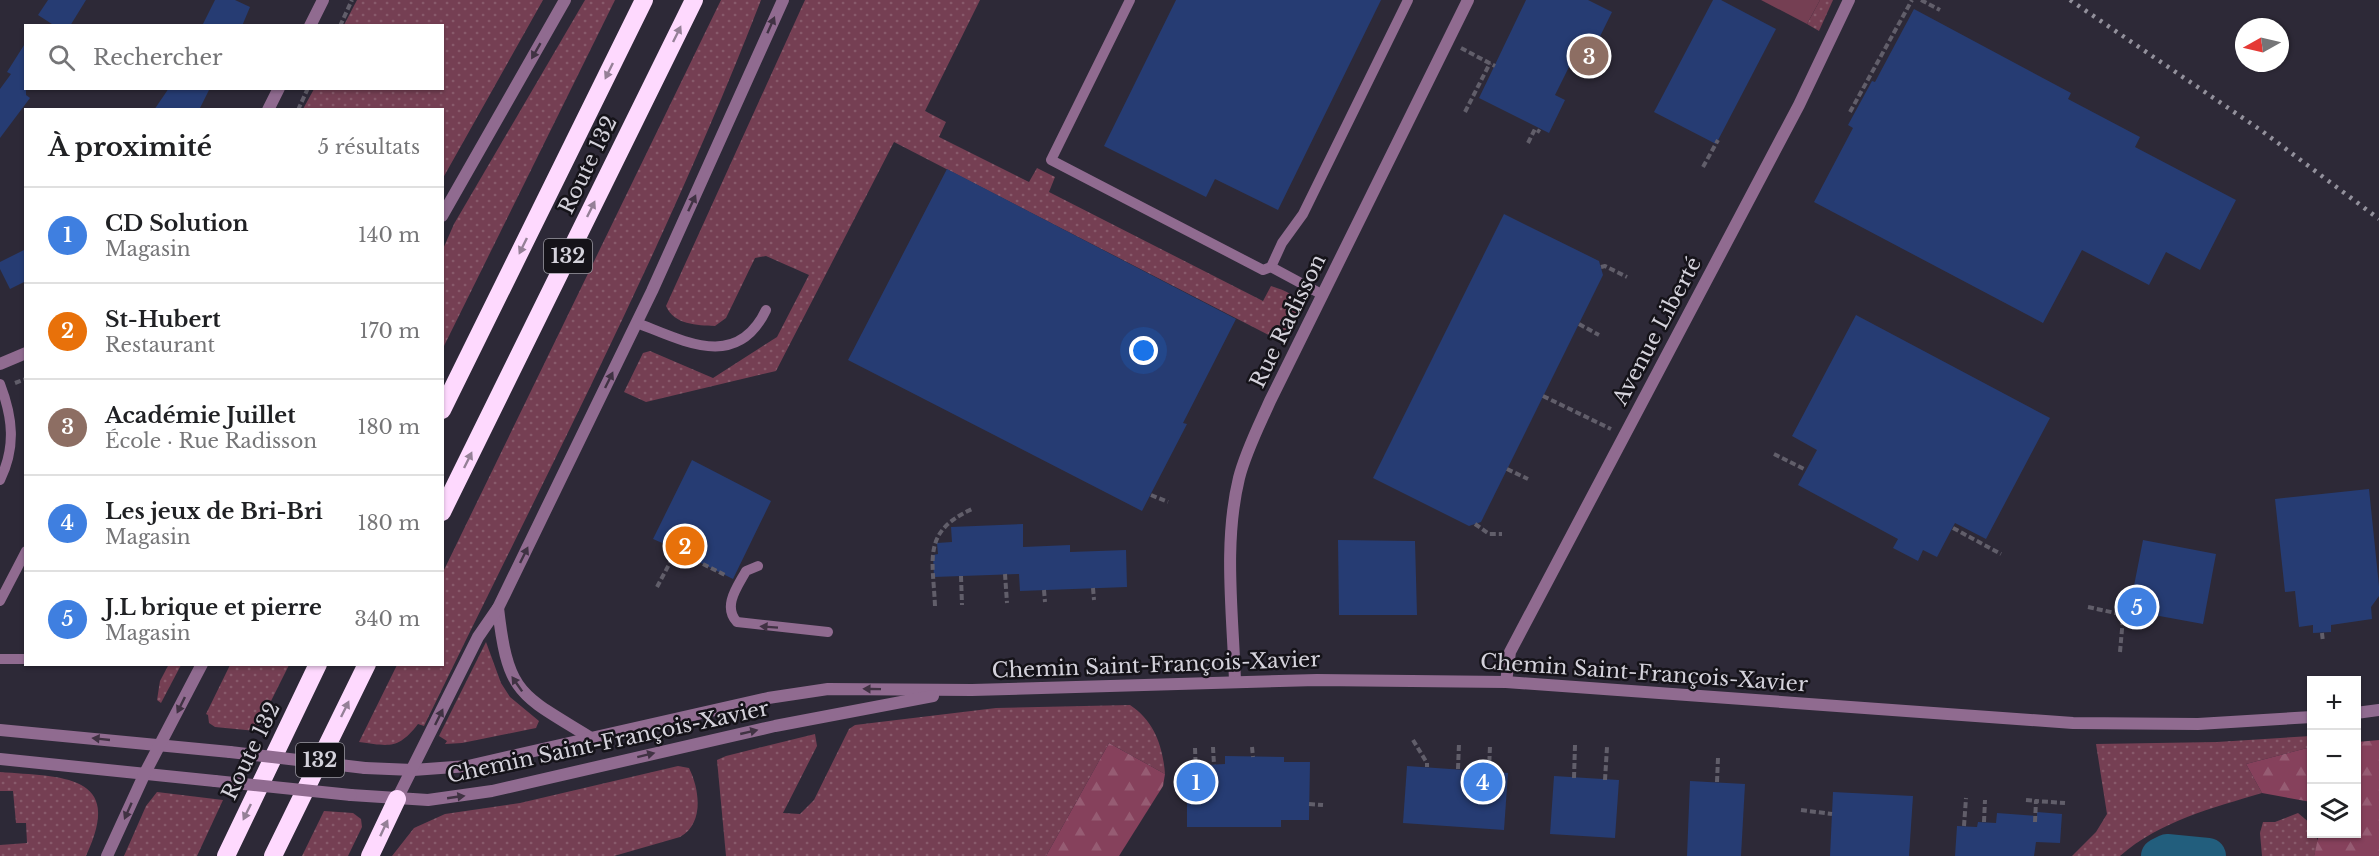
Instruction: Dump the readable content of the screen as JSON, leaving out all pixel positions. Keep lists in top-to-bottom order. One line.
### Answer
{"streets":{"highway":["Route 132","132"],"street":["Rue Radisson","Avenue Liberté","Chemin Saint-François-Xavier"]},"crossings":[["Rue Radisson","Chemin Saint-François-Xavier"],["Avenue Liberté","Chemin Saint-François-Xavier"]],"north":"left","page":{"search":"Rechercher","pins":["3","2","5","1","4"],"heading":["À proximité","5 résultats"],"list":[{"mark":"1","name":"CD Solution","note":"Magasin","value":"140 m"},{"mark":"2","name":"St-Hubert","note":"Restaurant","value":"170 m"},{"mark":"3","name":"Académie Juillet","note":"École · Rue Radisson","value":"180 m"},{"mark":"4","name":"Les jeux de Bri-Bri","note":"Magasin","value":"180 m"},{"mark":"5","name":"J.L brique et pierre","note":"Magasin","value":"340 m"}],"map_buttons":["+","−"]}}
